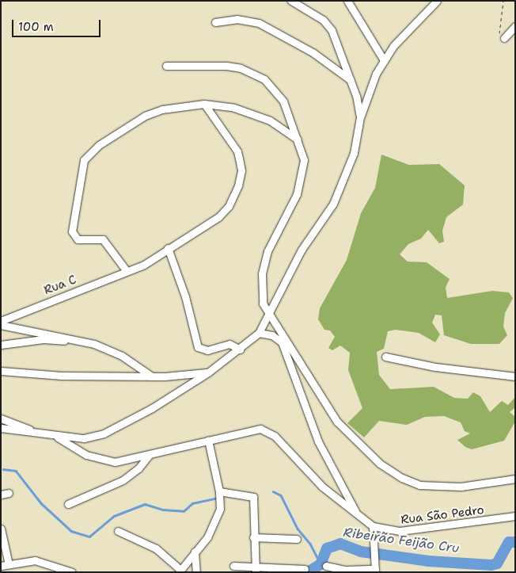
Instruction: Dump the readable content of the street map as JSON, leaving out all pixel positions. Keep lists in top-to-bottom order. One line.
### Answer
{"streets":{"street":["Rua C","Rua São Pedro"]},"water":["Ribeirão Feijão Cru"],"scale_bar":"100 m"}
